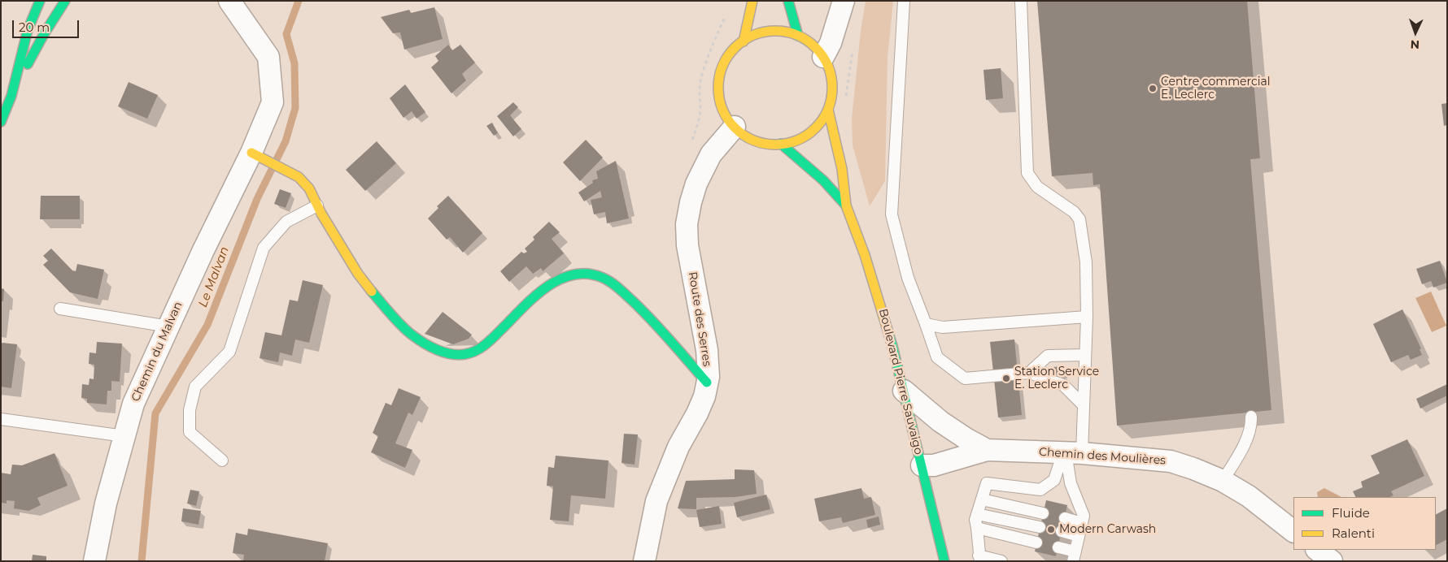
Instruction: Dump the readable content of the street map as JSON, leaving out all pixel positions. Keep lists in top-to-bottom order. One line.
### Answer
{"streets":{"main road":["Boulevard Pierre Sauvaigo"],"street":["Route des Serres","Chemin du Malvan","Chemin des Moulières"]},"crossings":[["Route des Serres","Boulevard Pierre Sauvaigo"],["Boulevard Pierre Sauvaigo","Chemin des Moulières"]],"water":["Le Malvan"],"places":["Centre commercial E. Leclerc","Station Service E. Leclerc","Modern Carwash"],"legend":["Fluide","Ralenti"],"scale_bar":"20 m","north":"bottom"}
